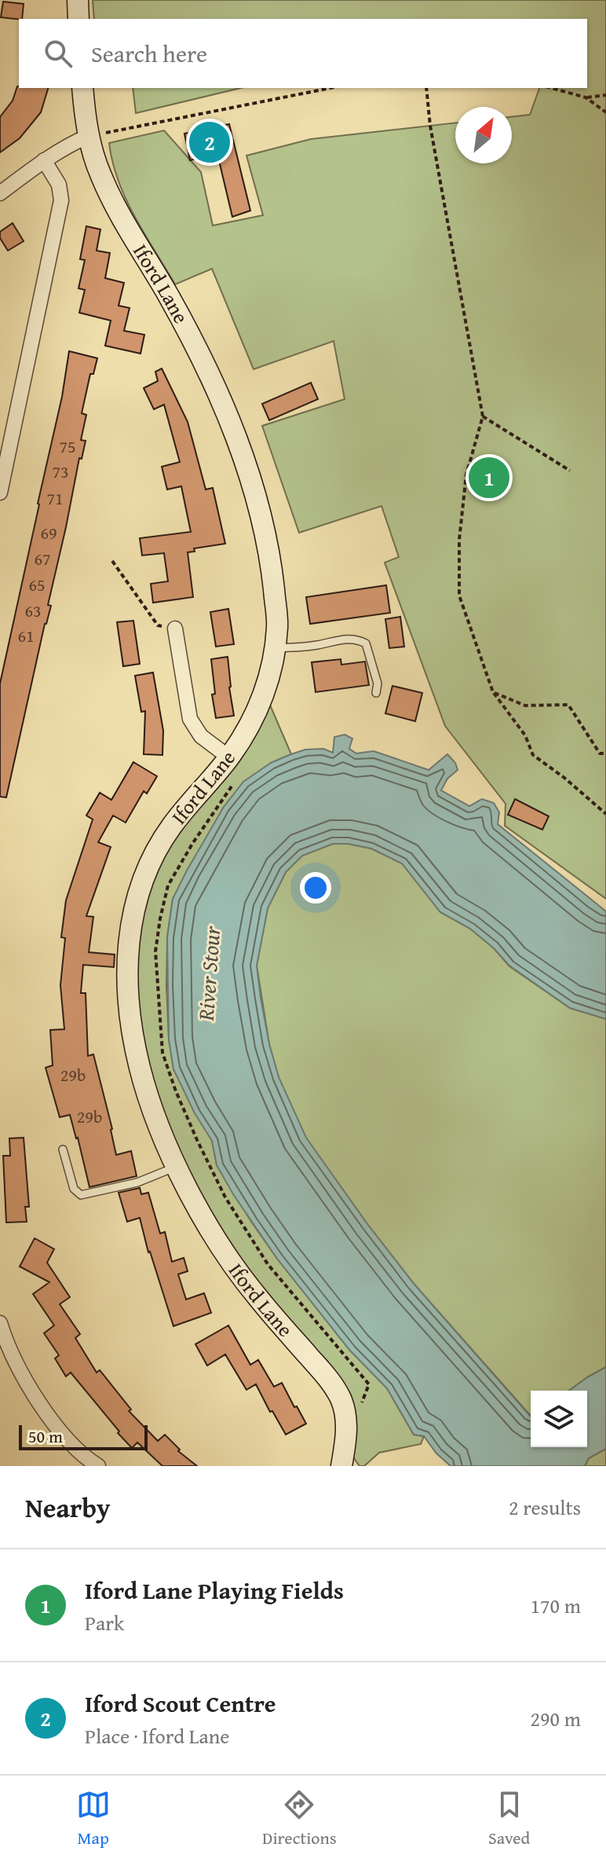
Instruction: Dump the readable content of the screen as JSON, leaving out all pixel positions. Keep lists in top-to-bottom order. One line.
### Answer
{"streets":{"street":["Iford Lane"]},"water":["River Stour"],"house_numbers":["75","73","71","69","67","65","63","61","29b","29b"],"scale_bar":"50 m","north":"top right","page":{"search":"Search here","pins":["2","1"],"scale":"50 m","heading":["Nearby","2 results"],"list":[{"mark":"1","name":"Iford Lane Playing Fields","note":"Park","value":"170 m"},{"mark":"2","name":"Iford Scout Centre","note":"Place · Iford Lane","value":"290 m"}],"nav":["Map","Directions","Saved"]}}
